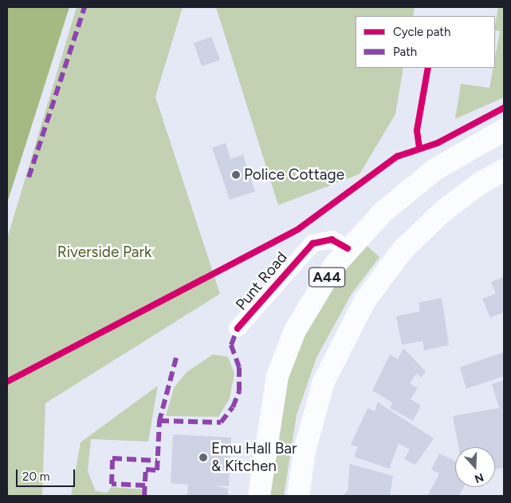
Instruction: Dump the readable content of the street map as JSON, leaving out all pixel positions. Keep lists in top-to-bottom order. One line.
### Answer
{"streets":{"highway":["A44"],"street":["Punt Road"]},"crossings":[["A44","Punt Road"]],"parks":["Riverside Park"],"places":["Police Cottage","Emu Hall Bar & Kitchen"],"legend":["Cycle path","Path"],"scale_bar":"20 m","north":"bottom"}
